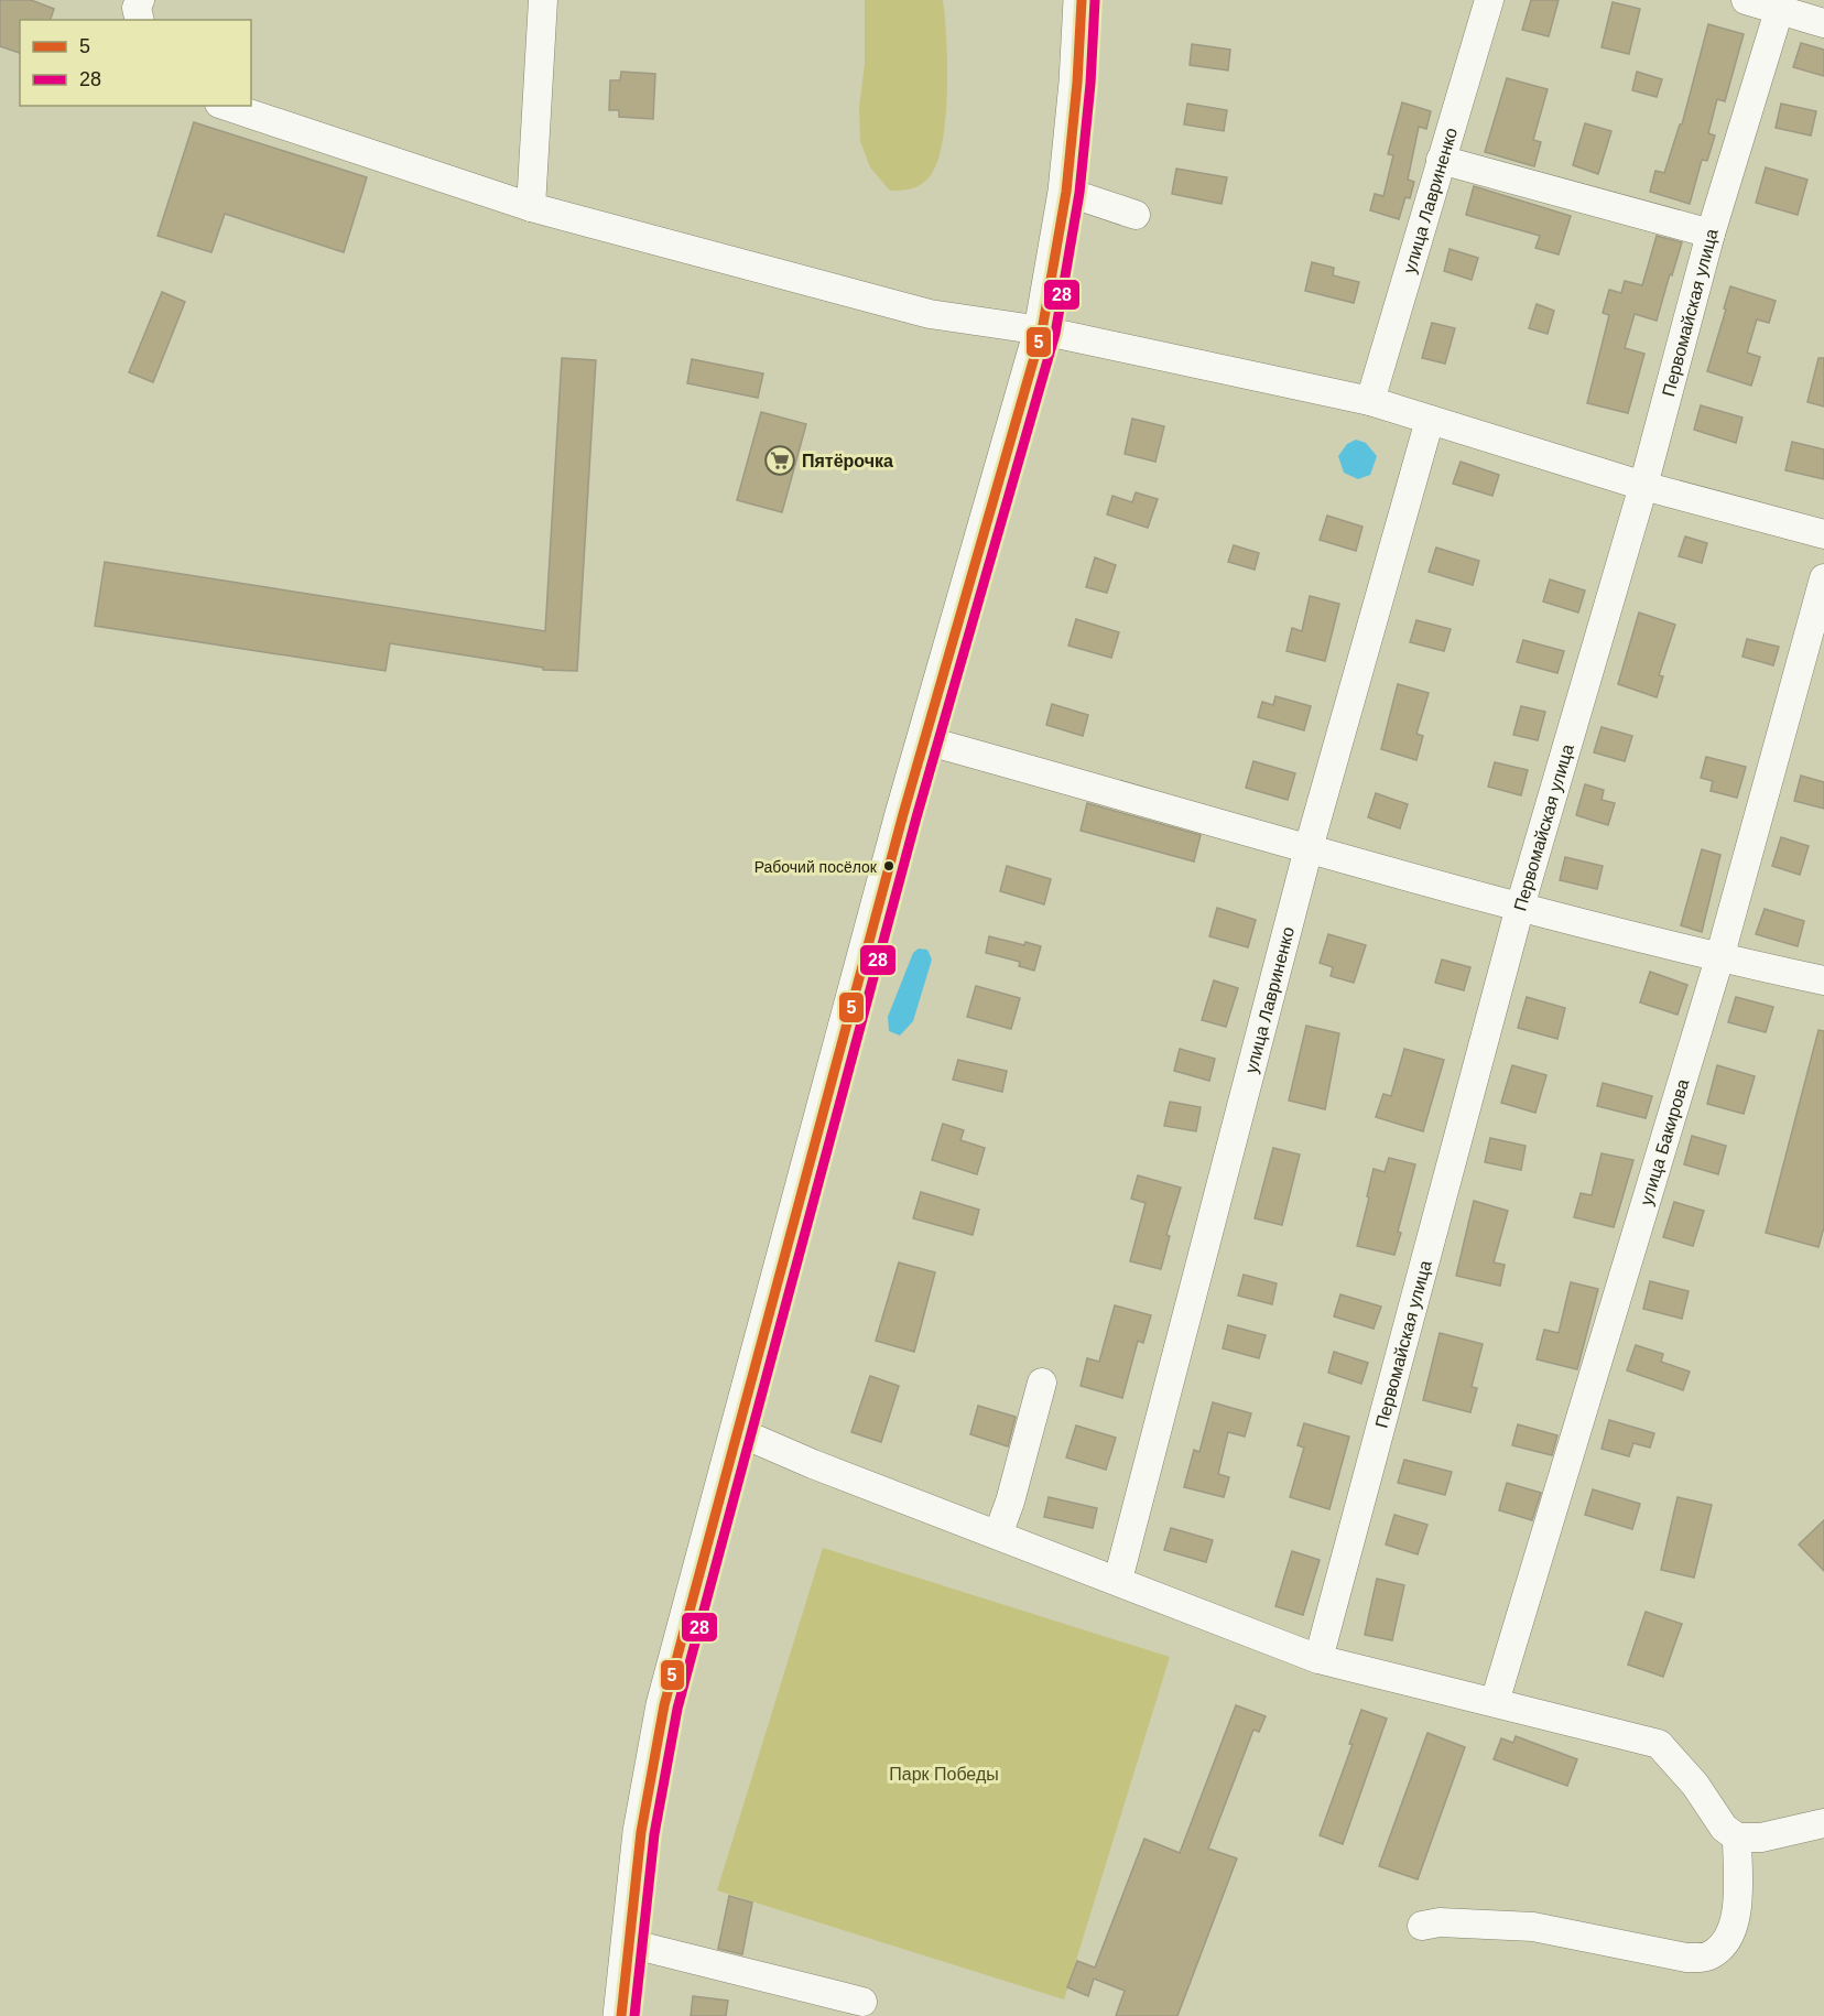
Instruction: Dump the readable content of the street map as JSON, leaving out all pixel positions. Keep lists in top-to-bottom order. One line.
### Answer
{"streets":{"street":["улица Лавриненко","Первомайская улица","улица Бакирова"]},"parks":["Парк Победы"],"places":{"supermarket":["Пятёрочка"],"other":["Рабочий посёлок"]},"lines":["transit line 5","transit line 28"],"legend":["5","28"]}
